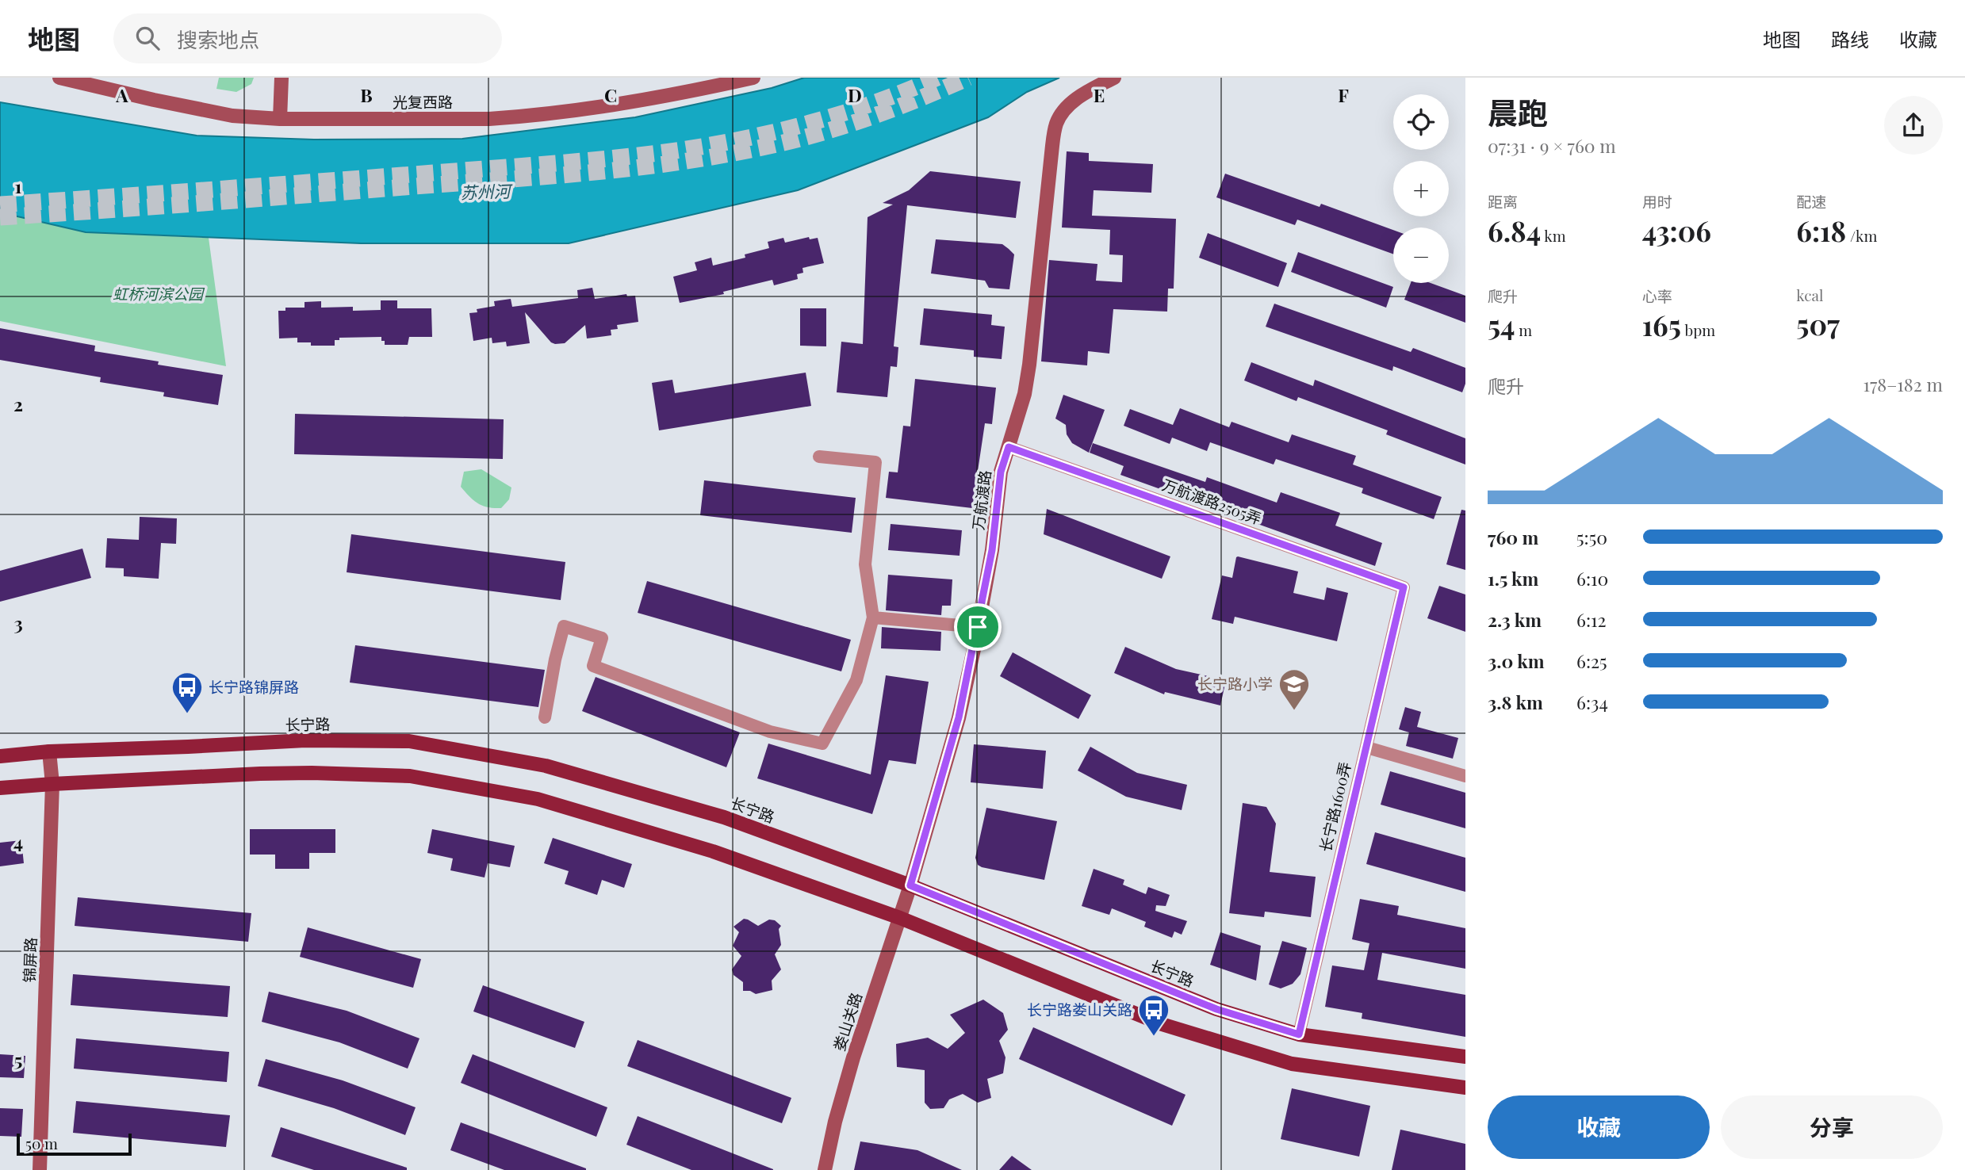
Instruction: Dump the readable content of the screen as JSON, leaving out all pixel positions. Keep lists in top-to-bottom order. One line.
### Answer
{"streets":{"main road":["长宁路"],"street":["光复西路","万航渡路","万航渡路2505弄","长宁路1600弄","锦屏路","娄山关路"]},"crossings":[["万航渡路","万航渡路2505弄"],["万航渡路","长宁路"],["万航渡路","娄山关路"],["万航渡路2505弄","长宁路1600弄"],["长宁路","长宁路1600弄"],["长宁路","锦屏路"],["长宁路","娄山关路"]],"water":["苏州河"],"parks":["虹桥河滨公园"],"places":{"school or university":["长宁路小学"],"bus stop":["长宁路锦屏路","长宁路娄山关路"]},"scale_bar":"50 m","page":{"header":"地图","search":"搜索地点","nav":["地图","路线","收藏"],"heading":["晨跑","07:31 · 9 × 760 m"],"map_buttons":["+","−"],"stats":[["距离","6.84 km"],["用时","43:06"],["配速","6:18 /km"],["爬升","54 m"],["心率","165 bpm"],["kcal","507"]],"chart":["爬升","178–182 m"],"list":[{"name":"760 m","note":"5:50"},{"name":"1.5 km","note":"6:10"},{"name":"2.3 km","note":"6:12"},{"name":"3.0 km","note":"6:25"},{"name":"3.8 km","note":"6:34"}],"buttons":["收藏","分享"],"scale":"50 m"},"grid":{"columns":["A","B","C","D","E","F"],"rows":["1","2","3","4","5"]}}
